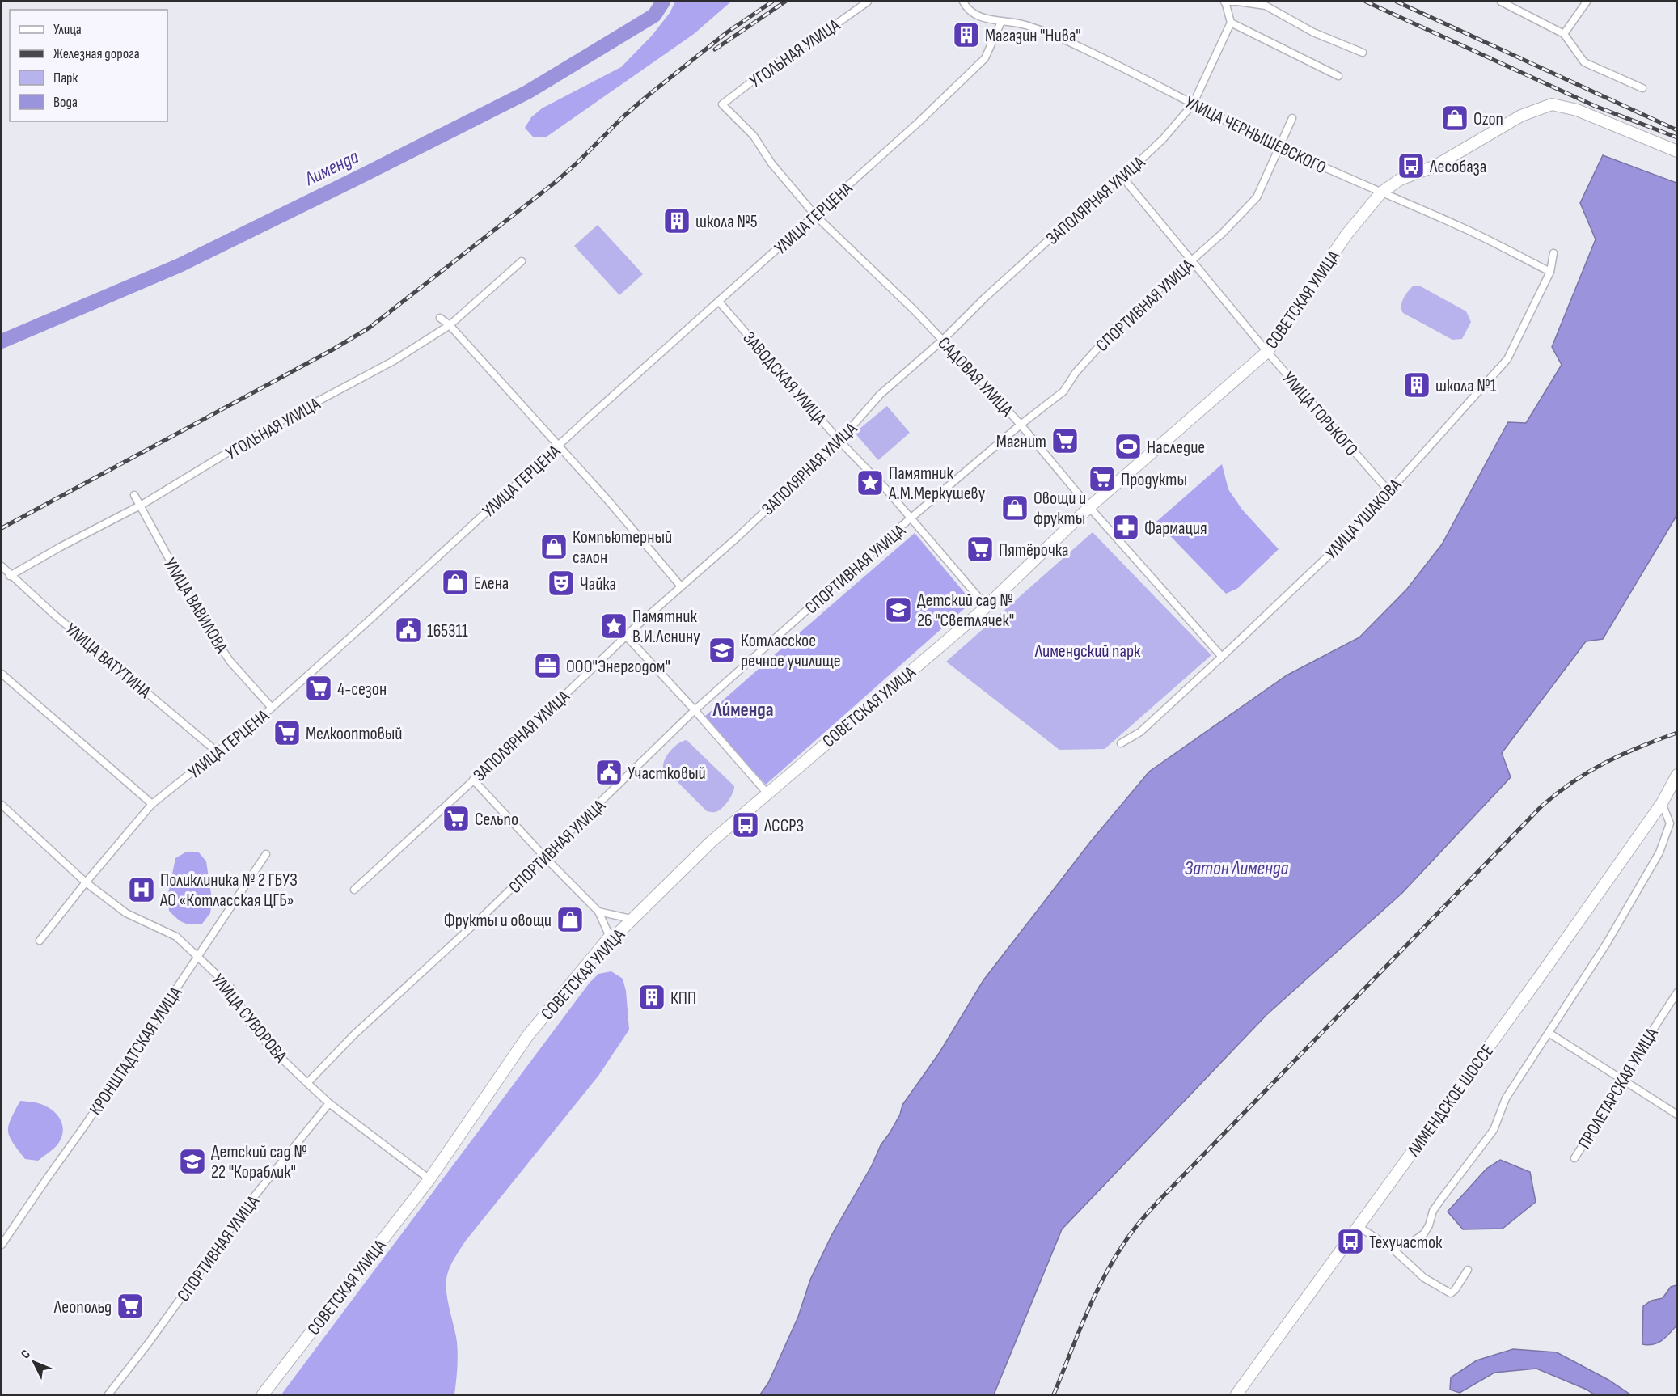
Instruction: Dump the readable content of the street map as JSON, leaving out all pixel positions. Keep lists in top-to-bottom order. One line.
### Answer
{"streets":{"main road":["СОВЕТСКАЯ УЛИЦА","ЛИМЕНДСКОЕ ШОССЕ"],"street":["УГОЛЬНАЯ УЛИЦА","УЛИЦА ЧЕРНЫШЕВСКОГО","ЗАПОЛЯРНАЯ УЛИЦА","УЛИЦА ГЕРЦЕНА","СПОРТИВНАЯ УЛИЦА","САДОВАЯ УЛИЦА","ЗАВОДСКАЯ УЛИЦА","УЛИЦА ГОРЬКОГО","УЛИЦА УШАКОВА","УЛИЦА ВАВИЛОВА","УЛИЦА ВАТУТИНА","УЛИЦА СУВОРОВА","КРОНШТАДТСКАЯ УЛИЦА","ПРОЛЕТАРСКАЯ УЛИЦА"]},"crossings":[["УГОЛЬНАЯ УЛИЦА","САДОВАЯ УЛИЦА"],["УГОЛЬНАЯ УЛИЦА","УЛИЦА ВАВИЛОВА"],["УГОЛЬНАЯ УЛИЦА","УЛИЦА ВАТУТИНА"],["УЛИЦА ЧЕРНЫШЕВСКОГО","ЗАПОЛЯРНАЯ УЛИЦА"],["УЛИЦА ЧЕРНЫШЕВСКОГО","УЛИЦА ГЕРЦЕНА"],["УЛИЦА ЧЕРНЫШЕВСКОГО","СОВЕТСКАЯ УЛИЦА"],["УЛИЦА ЧЕРНЫШЕВСКОГО","СПОРТИВНАЯ УЛИЦА"],["УЛИЦА ЧЕРНЫШЕВСКОГО","УЛИЦА УШАКОВА"],["ЗАПОЛЯРНАЯ УЛИЦА","САДОВАЯ УЛИЦА"],["ЗАПОЛЯРНАЯ УЛИЦА","ЗАВОДСКАЯ УЛИЦА"],["ЗАПОЛЯРНАЯ УЛИЦА","УЛИЦА ГОРЬКОГО"],["УЛИЦА ГЕРЦЕНА","САДОВАЯ УЛИЦА"],["УЛИЦА ГЕРЦЕНА","ЗАВОДСКАЯ УЛИЦА"],["УЛИЦА ГЕРЦЕНА","УЛИЦА ВАВИЛОВА"],["УЛИЦА ГЕРЦЕНА","УЛИЦА ВАТУТИНА"],["УЛИЦА ГЕРЦЕНА","УЛИЦА СУВОРОВА"],["СОВЕТСКАЯ УЛИЦА","САДОВАЯ УЛИЦА"],["СОВЕТСКАЯ УЛИЦА","ЗАВОДСКАЯ УЛИЦА"],["СОВЕТСКАЯ УЛИЦА","УЛИЦА ГОРЬКОГО"],["СОВЕТСКАЯ УЛИЦА","УЛИЦА СУВОРОВА"],["СПОРТИВНАЯ УЛИЦА","САДОВАЯ УЛИЦА"],["СПОРТИВНАЯ УЛИЦА","ЗАВОДСКАЯ УЛИЦА"],["СПОРТИВНАЯ УЛИЦА","УЛИЦА ГОРЬКОГО"],["СПОРТИВНАЯ УЛИЦА","УЛИЦА СУВОРОВА"],["САДОВАЯ УЛИЦА","УЛИЦА УШАКОВА"],["УЛИЦА ГОРЬКОГО","УЛИЦА УШАКОВА"],["УЛИЦА СУВОРОВА","КРОНШТАДТСКАЯ УЛИЦА"]],"districts":["Ли́менда"],"water":["Лименда","Затон Лименда"],"parks":["Лимендский парк"],"places":{"building":["Магазин \"Нива\"","школа №5","школа №1","КПП"],"shop":["Ozon","Овощи и фрукты","Компьютерный салон","Елена","Фрукты и овощи"],"bus stop":["Лесобаза","ЛССРЗ","Техучасток"],"supermarket":["Магнит","Продукты","Пятёрочка","4-сезон","Мелкооптовый","Сельпо","Леопольд"],"sports":["Наследие"],"place":["Памятник А.М.Меркушеву","Памятник В.И.Ленину"],"pharmacy":["Фармация"],"theatre":["Чайка"],"school or university":["Детский сад № 26 \"Светлячек\"","Котласское речное училище","Детский сад № 22 \"Кораблик\""],"public building":["165311","Участковый"],"office":["ООО\"Энергодом\""],"hospital":["Поликлиника № 2 ГБУЗ АО «Котласская ЦГБ»"]},"legend":["Улица","Железная дорога","Парк","Вода"],"north":"top left"}
